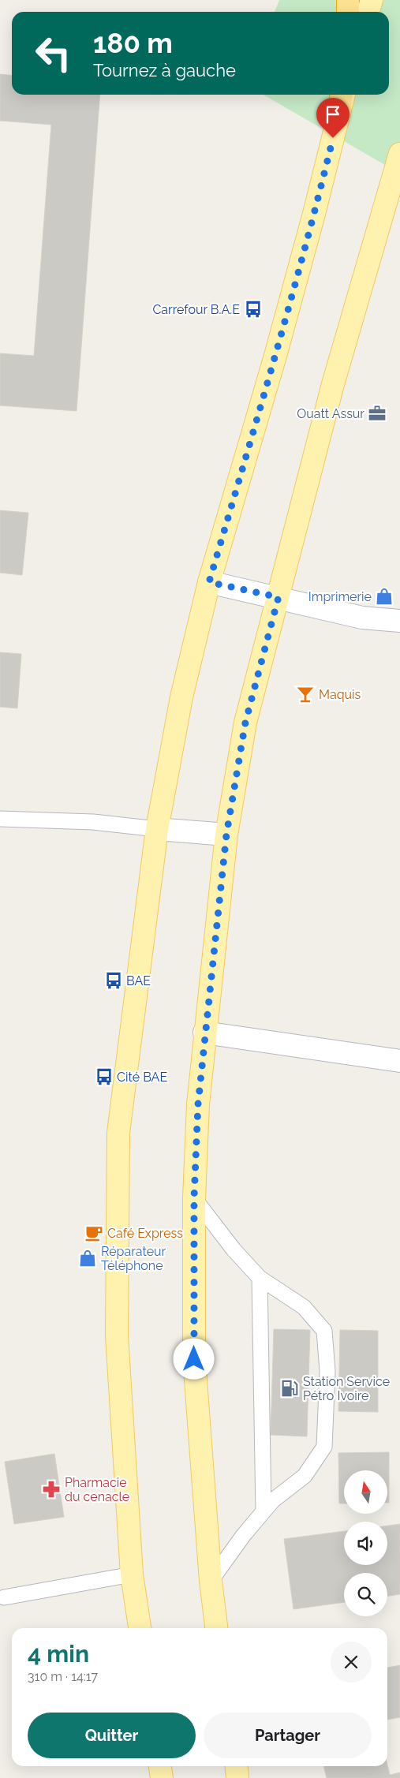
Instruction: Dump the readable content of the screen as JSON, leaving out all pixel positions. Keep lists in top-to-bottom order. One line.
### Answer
{"places":{"bus stop":["Carrefour B.A.E","BAE","Cité BAE"],"office":["Ouatt Assur"],"shop":["Imprimerie","Réparateur Téléphone"],"bar":["Maquis"],"cafe":["Café Express"],"fuel station":["Station Service Pétro Ivoire"],"pharmacy":["Pharmacie du cenacle"]},"north":"top","page":{"turn":["180 m","Tournez à gauche"],"heading":["4 min","310 m · 14:17"],"buttons":["Quitter","Partager"]}}
